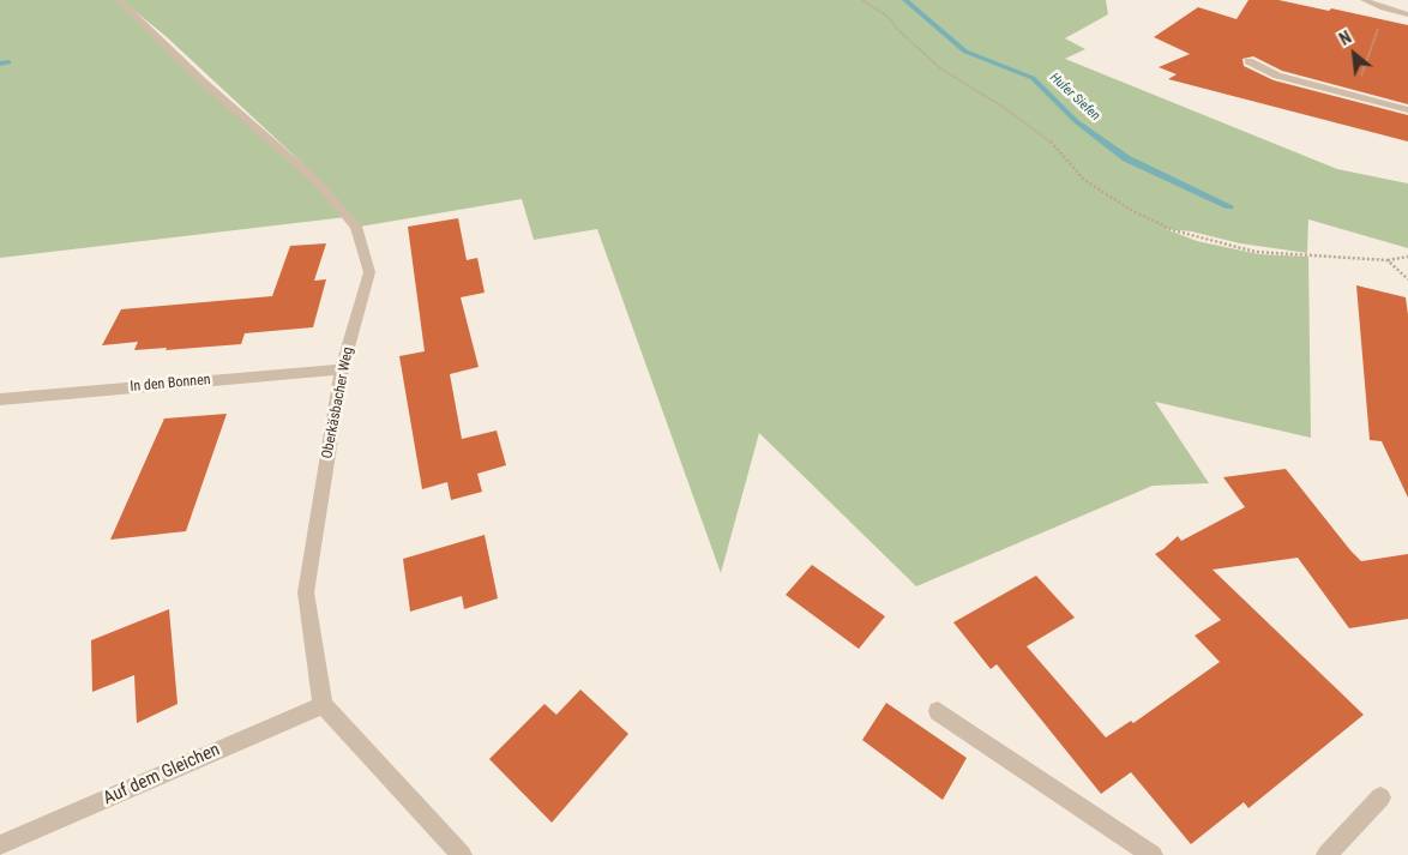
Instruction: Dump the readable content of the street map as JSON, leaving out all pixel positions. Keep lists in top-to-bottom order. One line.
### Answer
{"streets":{"street":["In den Bonnen","Oberkäsbacher Weg","Auf dem Gleichen"]},"crossings":[["In den Bonnen","Oberkäsbacher Weg"],["Oberkäsbacher Weg","Auf dem Gleichen"]],"water":["Hufer Siefen"],"north":"top left"}
